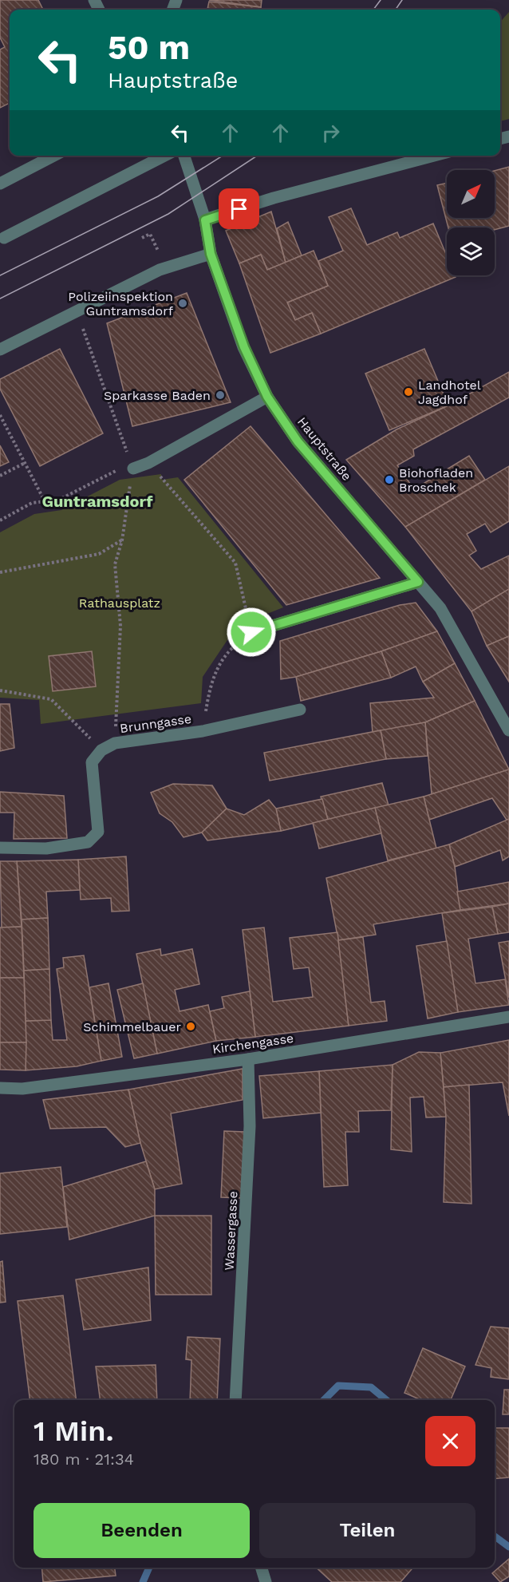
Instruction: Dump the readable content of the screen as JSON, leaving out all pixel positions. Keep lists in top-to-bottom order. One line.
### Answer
{"streets":{"street":["Hauptstraße","Brunngasse","Kirchengasse","Wassergasse"]},"crossings":[["Kirchengasse","Wassergasse"]],"districts":["Guntramsdorf"],"parks":["Rathausplatz"],"places":["Polizeiinspektion Guntramsdorf","Landhotel Jagdhof","Sparkasse Baden","Biohofladen Broschek","Schimmelbauer"],"north":"top right","page":{"turn":["50 m","Hauptstraße"],"heading":["1 Min.","180 m · 21:34"],"buttons":["Beenden","Teilen"]}}
